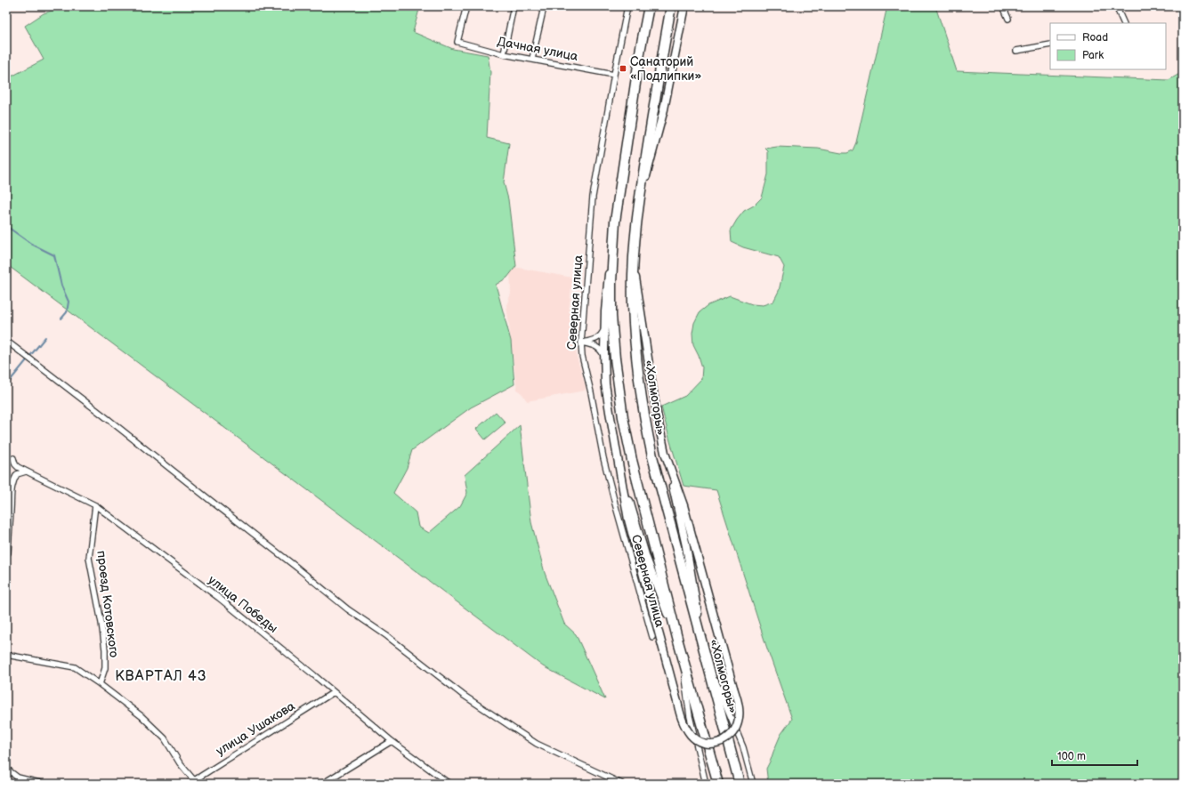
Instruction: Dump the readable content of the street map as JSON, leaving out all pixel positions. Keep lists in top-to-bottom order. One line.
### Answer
{"streets":{"highway":["«Холмогоры»"],"street":["Дачная улица","Северная улица","проезд Котовского","улица Победы","улица Ушакова"]},"crossings":[["Дачная улица","Северная улица"],["проезд Котовского","улица Победы"],["улица Победы","улица Ушакова"]],"districts":["КВАРТАЛ 43"],"places":{"transit":["Санаторий «Подлипки»"]},"legend":["Road","Park"],"scale_bar":"100 m"}
